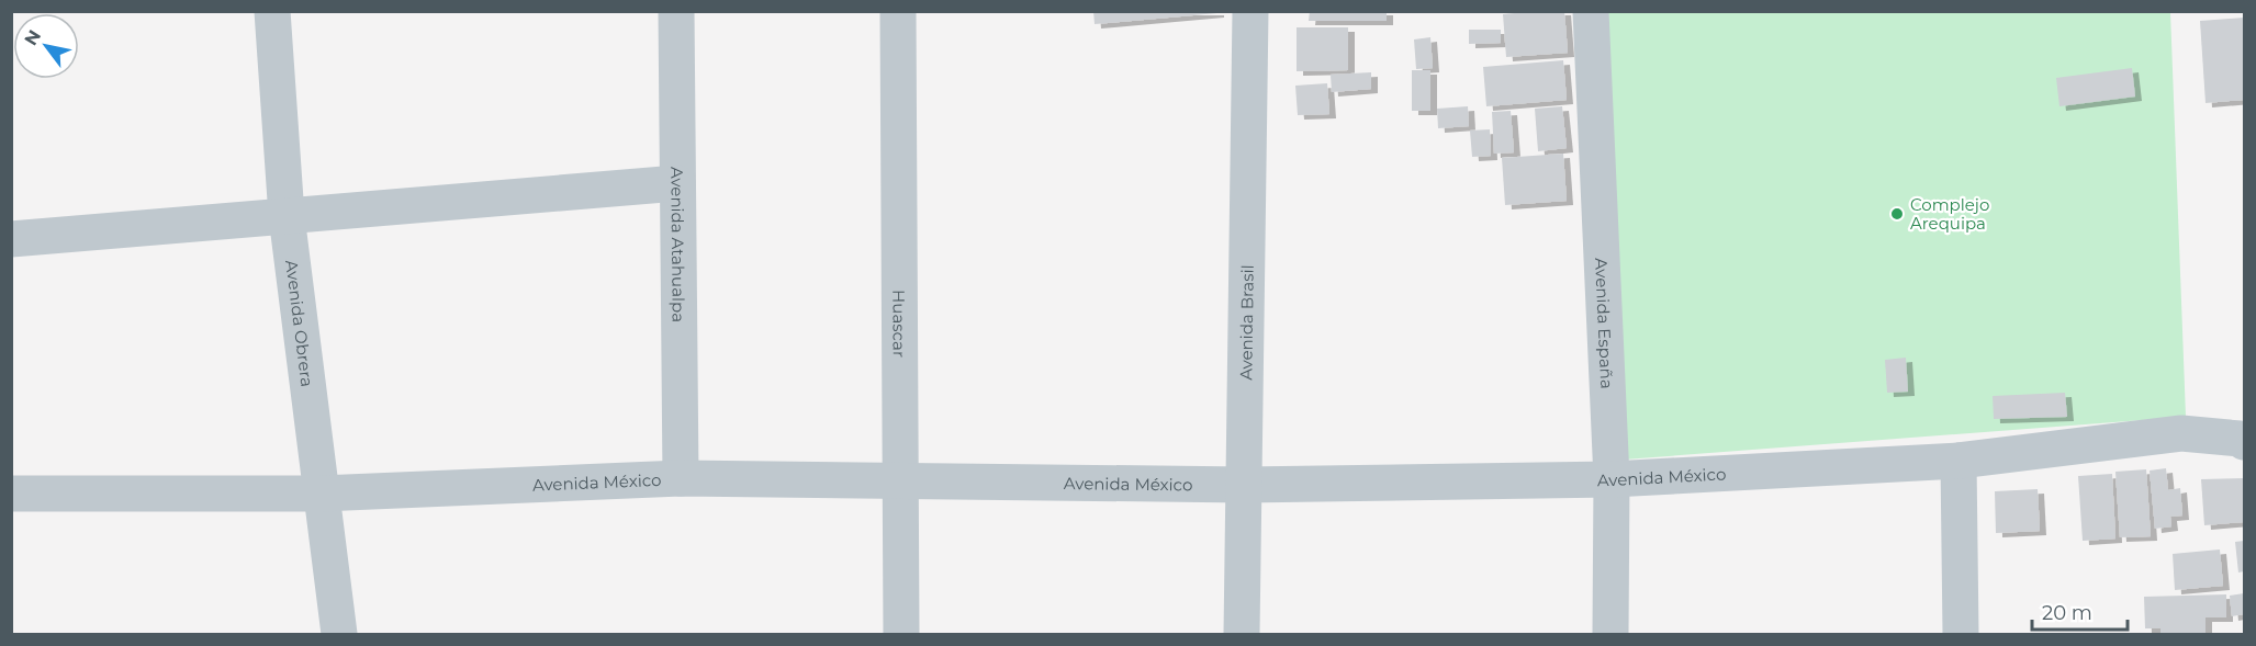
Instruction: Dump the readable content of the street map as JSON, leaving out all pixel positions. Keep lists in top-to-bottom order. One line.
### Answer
{"streets":{"street":["Avenida Atahualpa","Huascar","Avenida España","Avenida Obrera","Avenida Brasil","Avenida México"]},"crossings":[["Avenida Atahualpa","Avenida México"],["Huascar","Avenida México"],["Avenida España","Avenida México"],["Avenida Obrera","Avenida México"],["Avenida Brasil","Avenida México"]],"places":["Complejo Arequipa"],"scale_bar":"20 m","north":"top left"}
